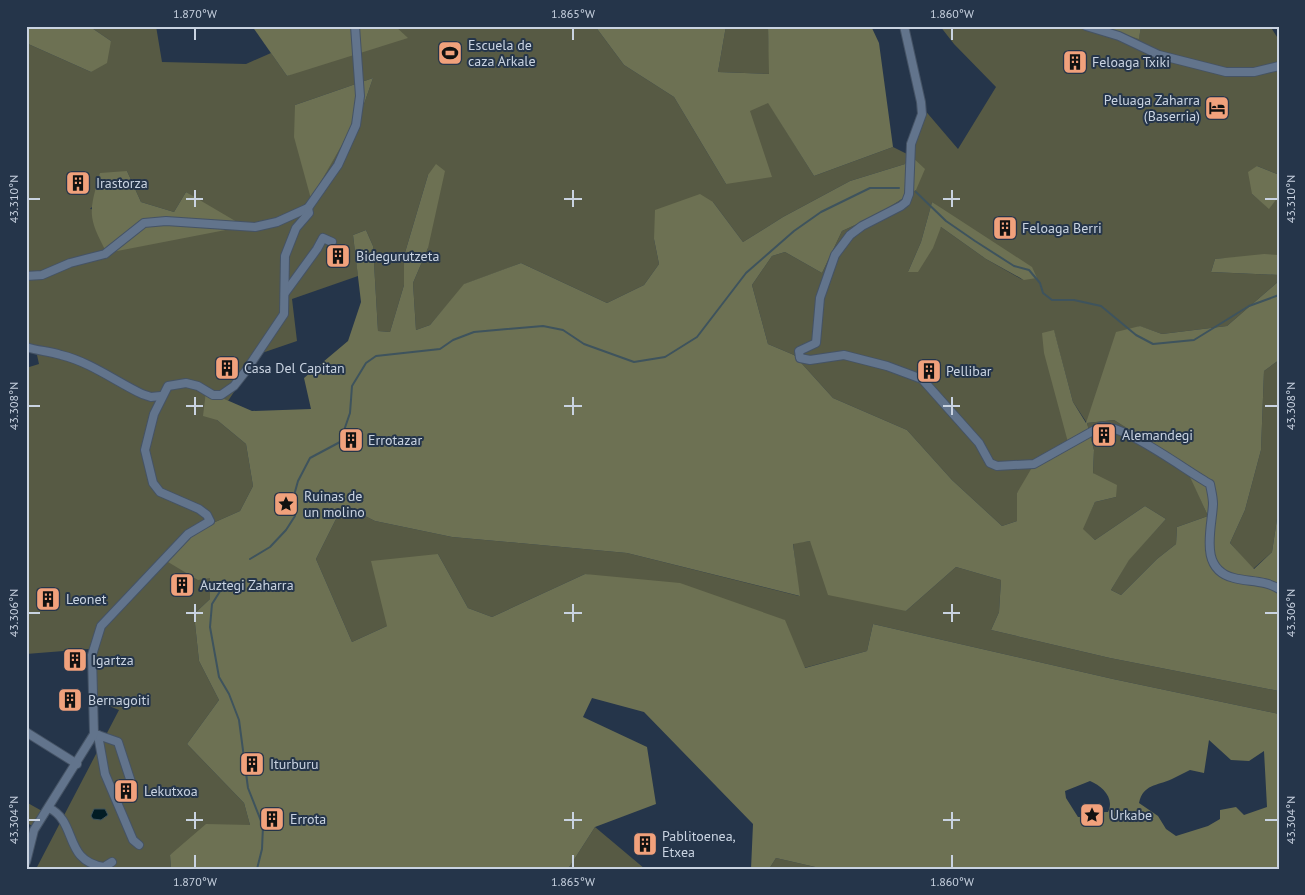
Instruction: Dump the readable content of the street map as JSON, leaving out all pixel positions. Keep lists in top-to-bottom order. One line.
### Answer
{"places":{"sports":["Escuela de caza Arkale"],"building":["Feloaga Txiki","Irastorza","Feloaga Berri","Bidegurutzeta","Casa Del Capitan","Pellibar","Alemandegi","Errotazar","Auztegi Zaharra","Leonet","Igartza","Bernagoiti","Iturburu","Lekutxoa","Errota","Pablitoenea, Etxea"],"hotel":["Peluaga Zaharra (Baserria)"],"place":["Ruinas de un molino","Urkabe"]},"coordinates":["1.870°W","1.865°W","1.860°W","43.310°N","43.308°N","43.306°N","43.304°N"]}
